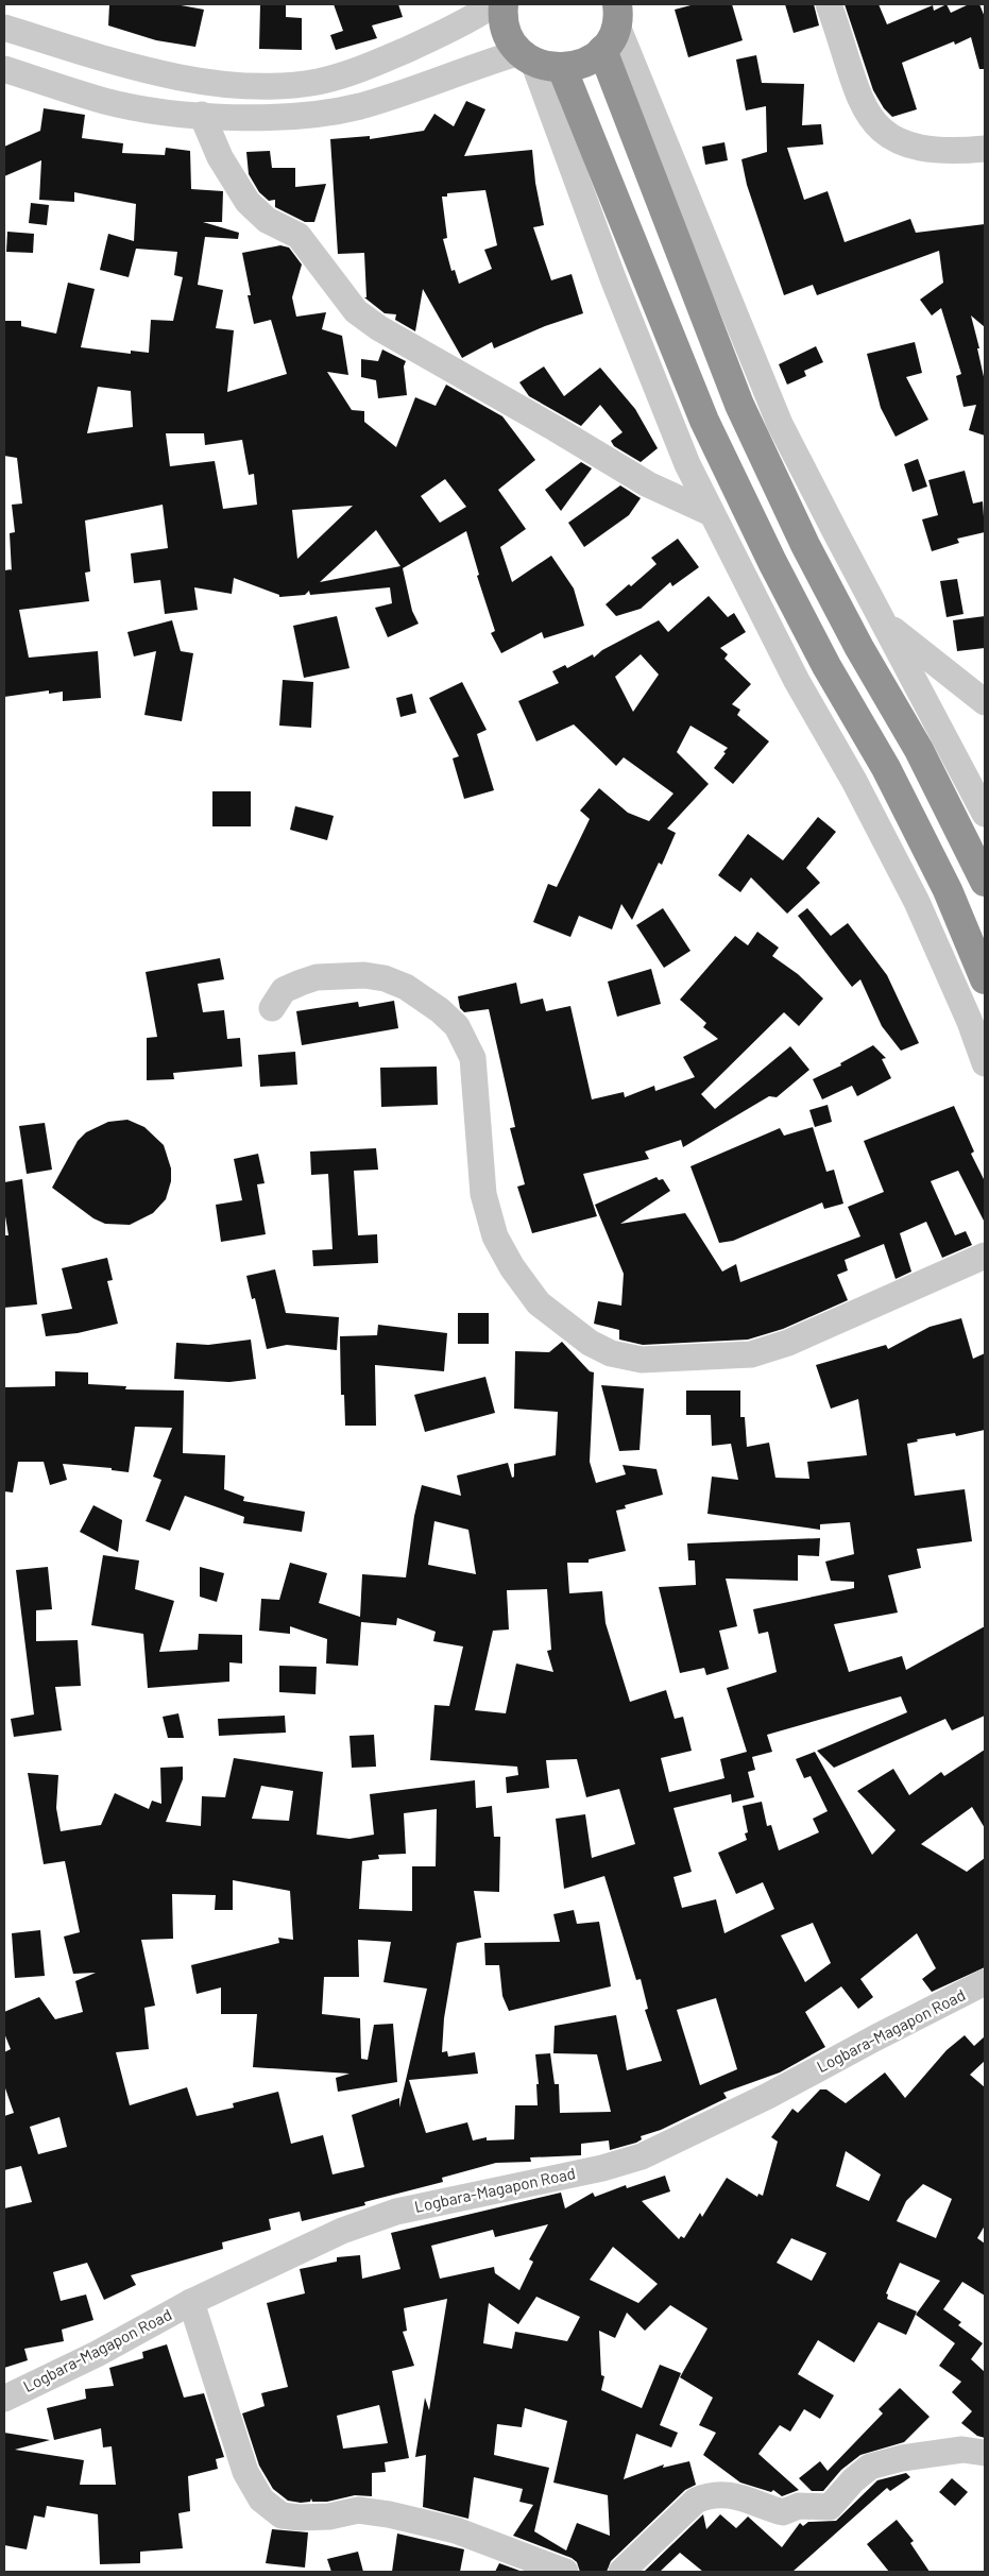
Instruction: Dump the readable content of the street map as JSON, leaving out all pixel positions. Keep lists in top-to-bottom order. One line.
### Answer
{"streets":{"street":["Logbara-Magapon Road"]}}
